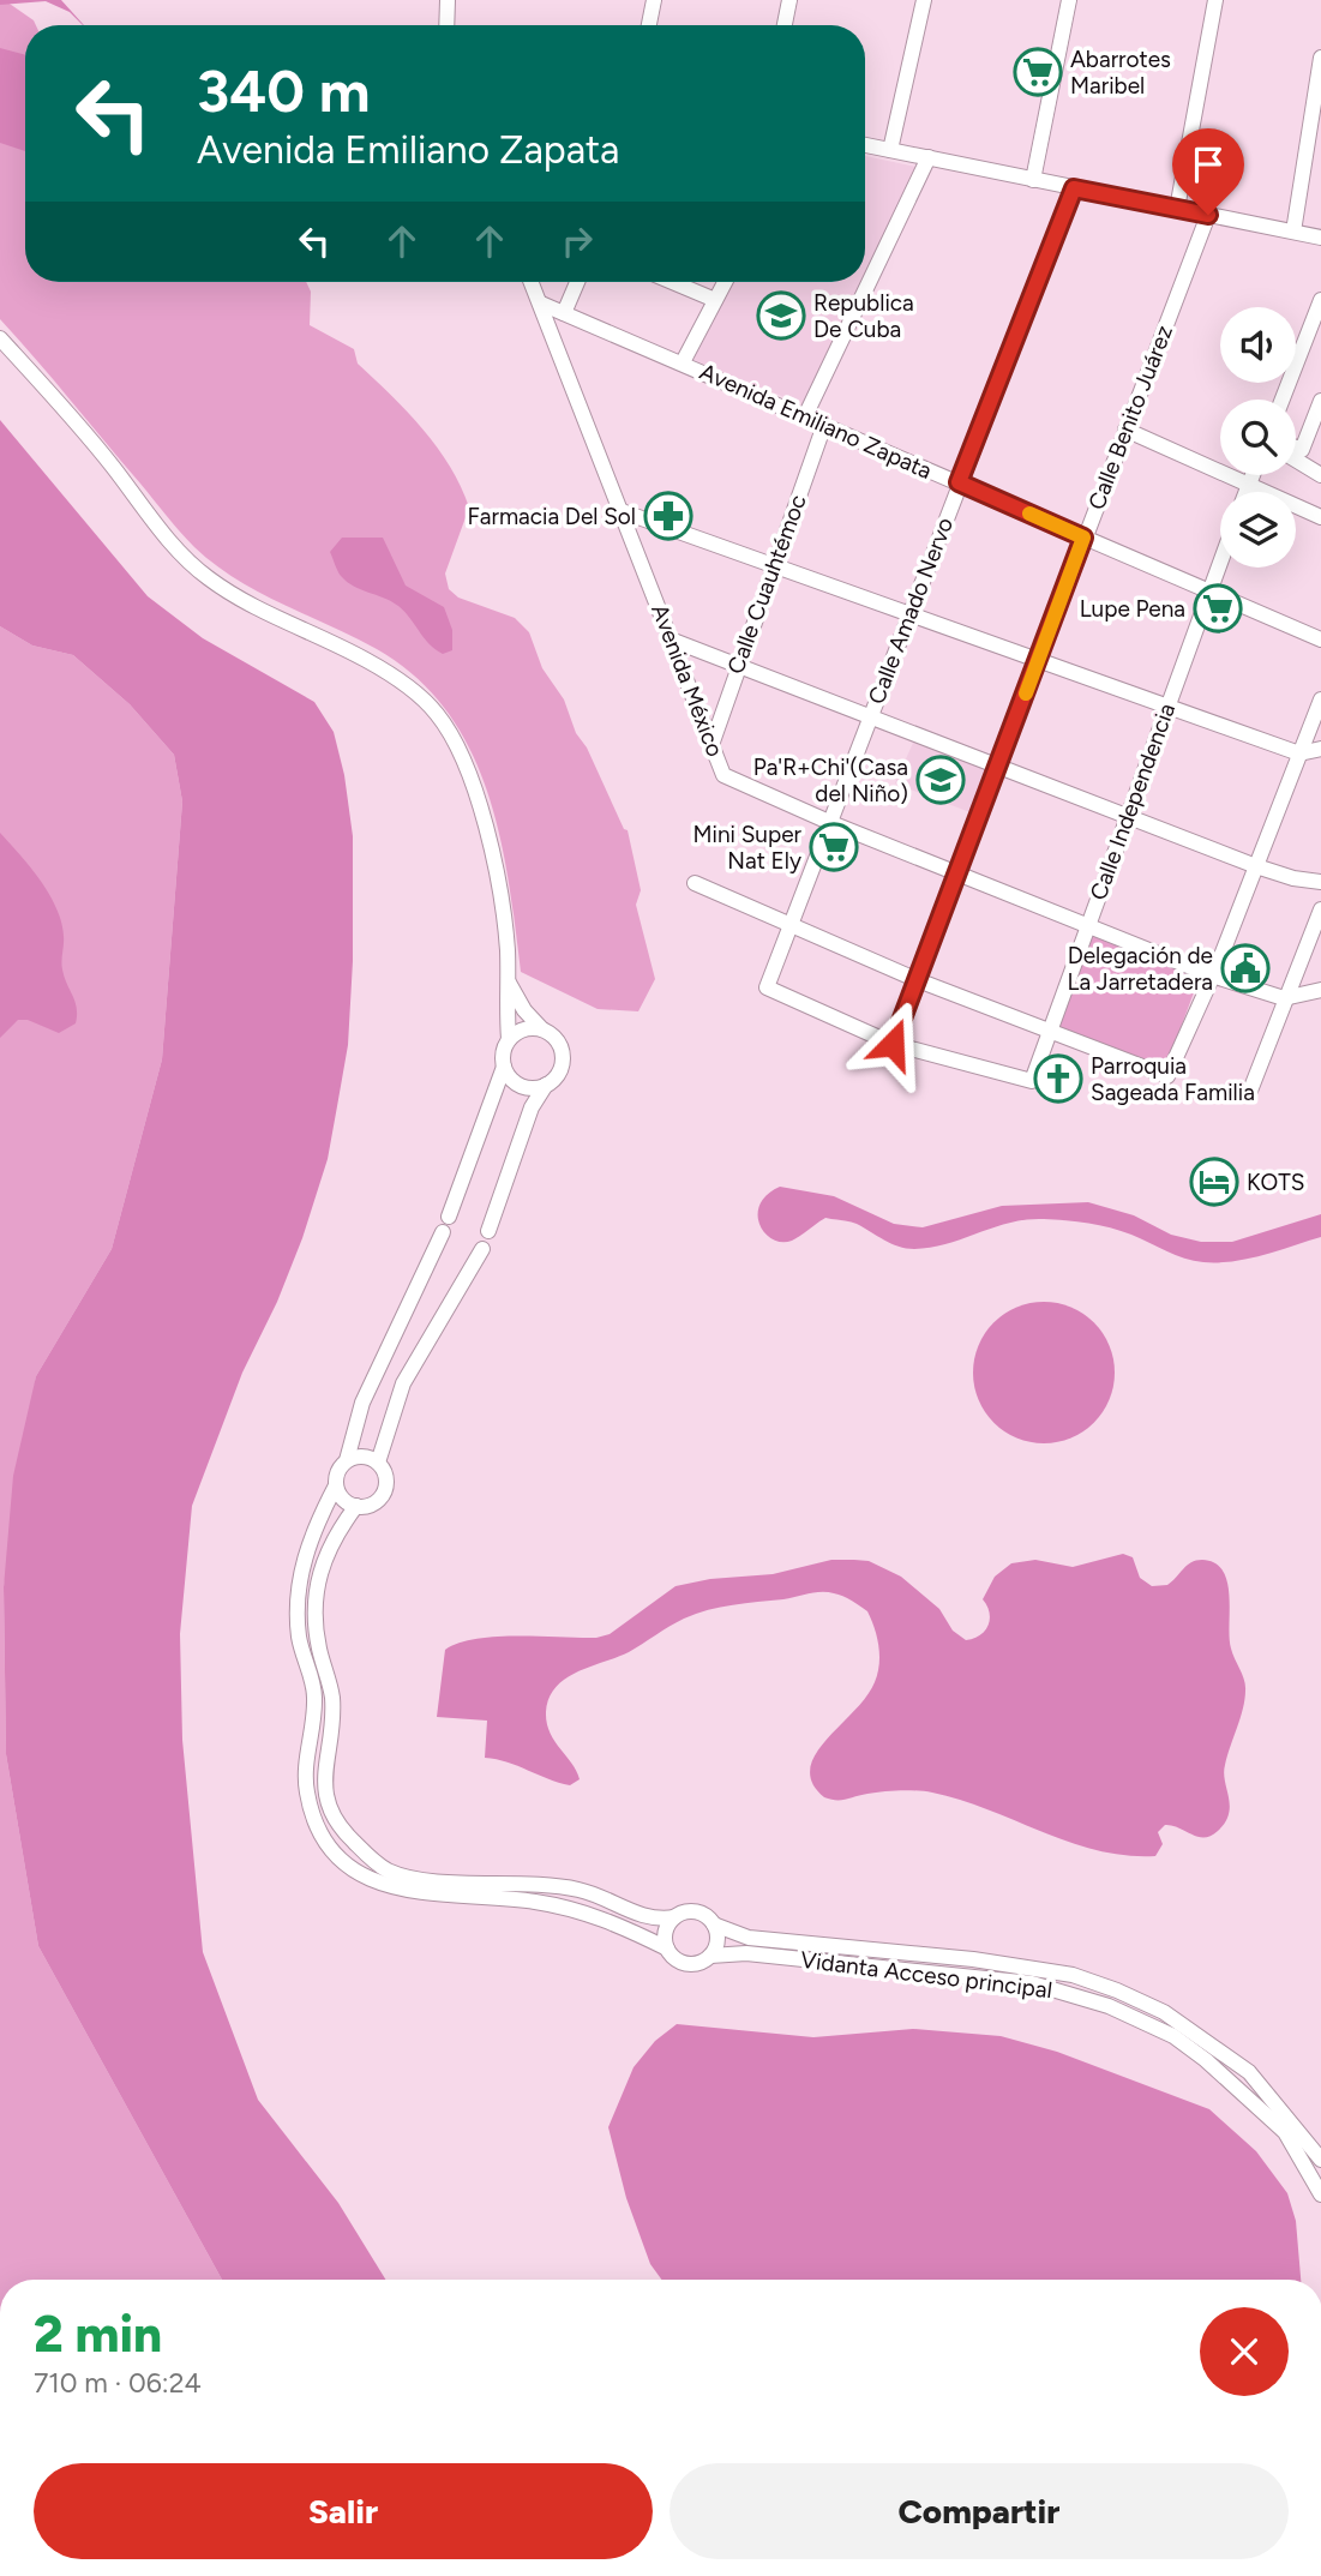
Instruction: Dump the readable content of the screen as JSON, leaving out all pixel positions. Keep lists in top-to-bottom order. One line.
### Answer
{"streets":{"street":["Calle Benito Juárez","Avenida Emiliano Zapata","Calle Cuauhtémoc","Calle Amado Nervo","Avenida México","Calle Independencia","Vidanta Acceso principal"]},"crossings":[["Calle Benito Juárez","Avenida Emiliano Zapata"],["Calle Benito Juárez","Calle Amado Nervo"],["Calle Benito Juárez","Avenida México"],["Calle Benito Juárez","Calle Independencia"],["Avenida Emiliano Zapata","Calle Cuauhtémoc"],["Avenida Emiliano Zapata","Calle Amado Nervo"],["Avenida Emiliano Zapata","Avenida México"],["Avenida Emiliano Zapata","Calle Independencia"],["Calle Cuauhtémoc","Avenida México"],["Calle Amado Nervo","Avenida México"],["Calle Amado Nervo","Calle Independencia"],["Avenida México","Calle Independencia"]],"places":{"supermarket":["Abarrotes Maribel","Lupe Pena","Mini Super Nat Ely"],"school or university":["Republica De Cuba","Pa'R+Chi'(Casa del Niño)"],"pharmacy":["Farmacia Del Sol"],"public building":["Delegación de La Jarretadera"],"church":["Parroquia Sageada Familia"],"hotel":["KOTS"]},"page":{"turn":["340 m","Avenida Emiliano Zapata"],"heading":["2 min","710 m · 06:24"],"buttons":["Salir","Compartir"]}}
